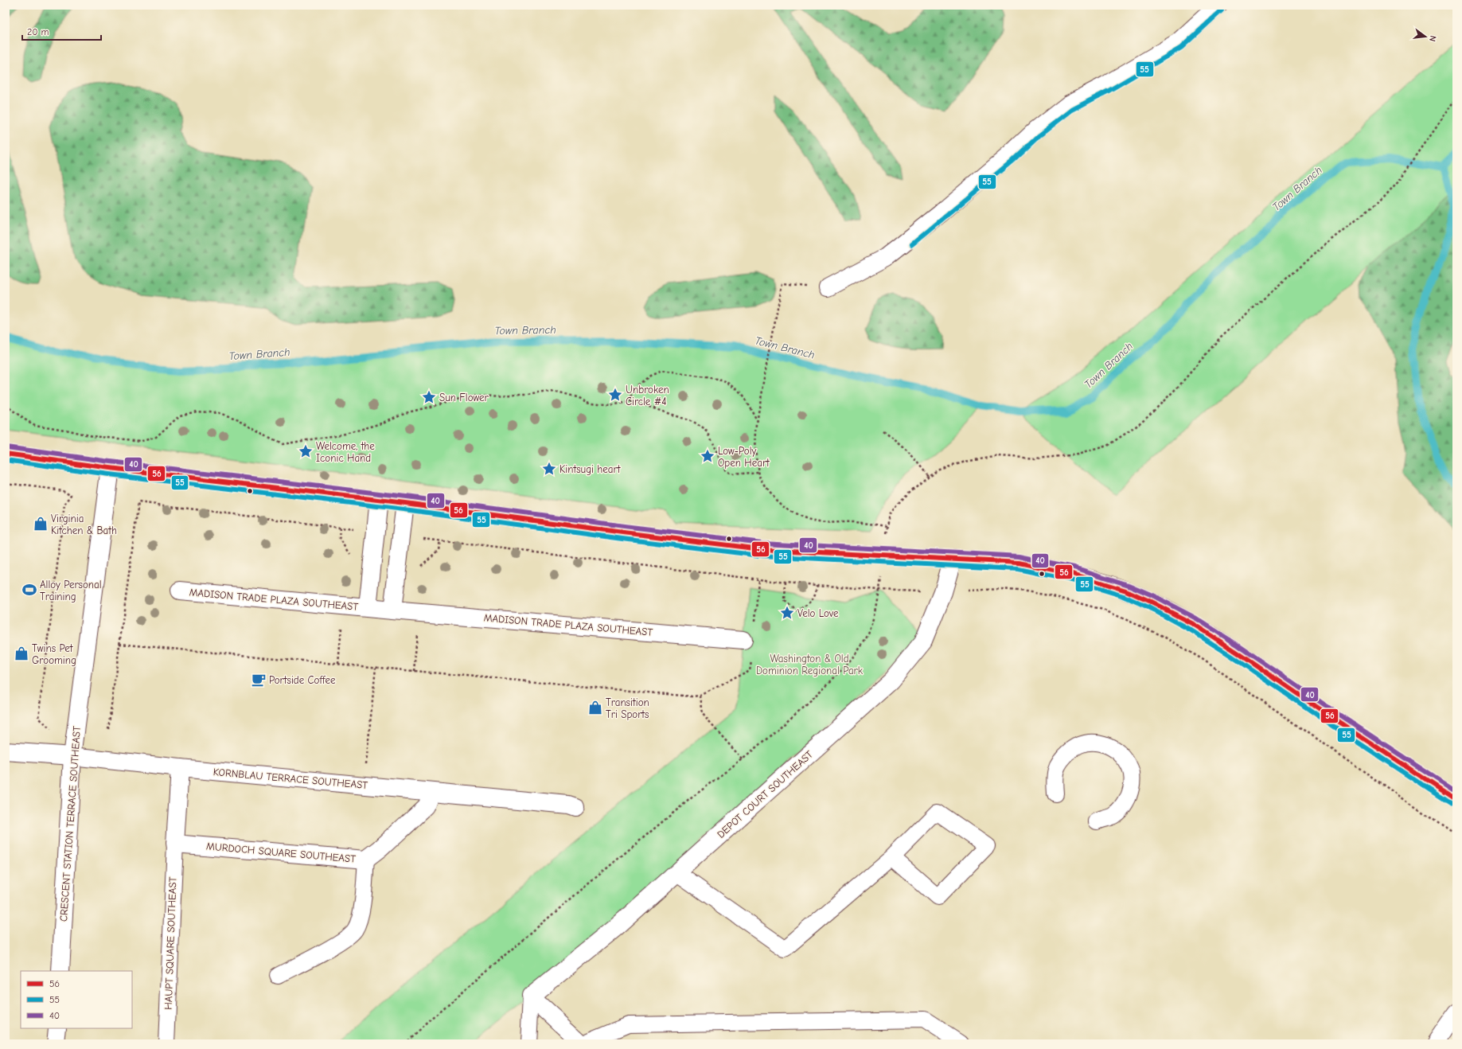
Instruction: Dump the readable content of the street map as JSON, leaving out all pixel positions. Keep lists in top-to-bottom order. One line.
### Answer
{"streets":{"street":["MADISON TRADE PLAZA SOUTHEAST","KORNBLAU TERRACE SOUTHEAST","DEPOT COURT SOUTHEAST","CRESCENT STATION TERRACE SOUTHEAST","MURDOCH SQUARE SOUTHEAST"],"lane":["HAUPT SQUARE SOUTHEAST"]},"crossings":[["KORNBLAU TERRACE SOUTHEAST","CRESCENT STATION TERRACE SOUTHEAST"],["KORNBLAU TERRACE SOUTHEAST","MURDOCH SQUARE SOUTHEAST"],["MURDOCH SQUARE SOUTHEAST","HAUPT SQUARE SOUTHEAST"]],"water":["Town Branch"],"parks":["Washington & Old Dominion Regional Park"],"places":{"place":["Unbroken Circle #4","Sun Flower","Welcome, the Iconic Hand","Low-Poly Open Heart","Kintsugi heart","Velo Love"],"shop":["Virginia Kitchen & Bath","Twins Pet Grooming","Transition Tri Sports"],"sports":["Alloy Personal Training"],"cafe":["Portside Coffee"]},"lines":["transit line 55","transit line 40","transit line 56"],"legend":["56","55","40"],"scale_bar":"20 m","north":"right"}
